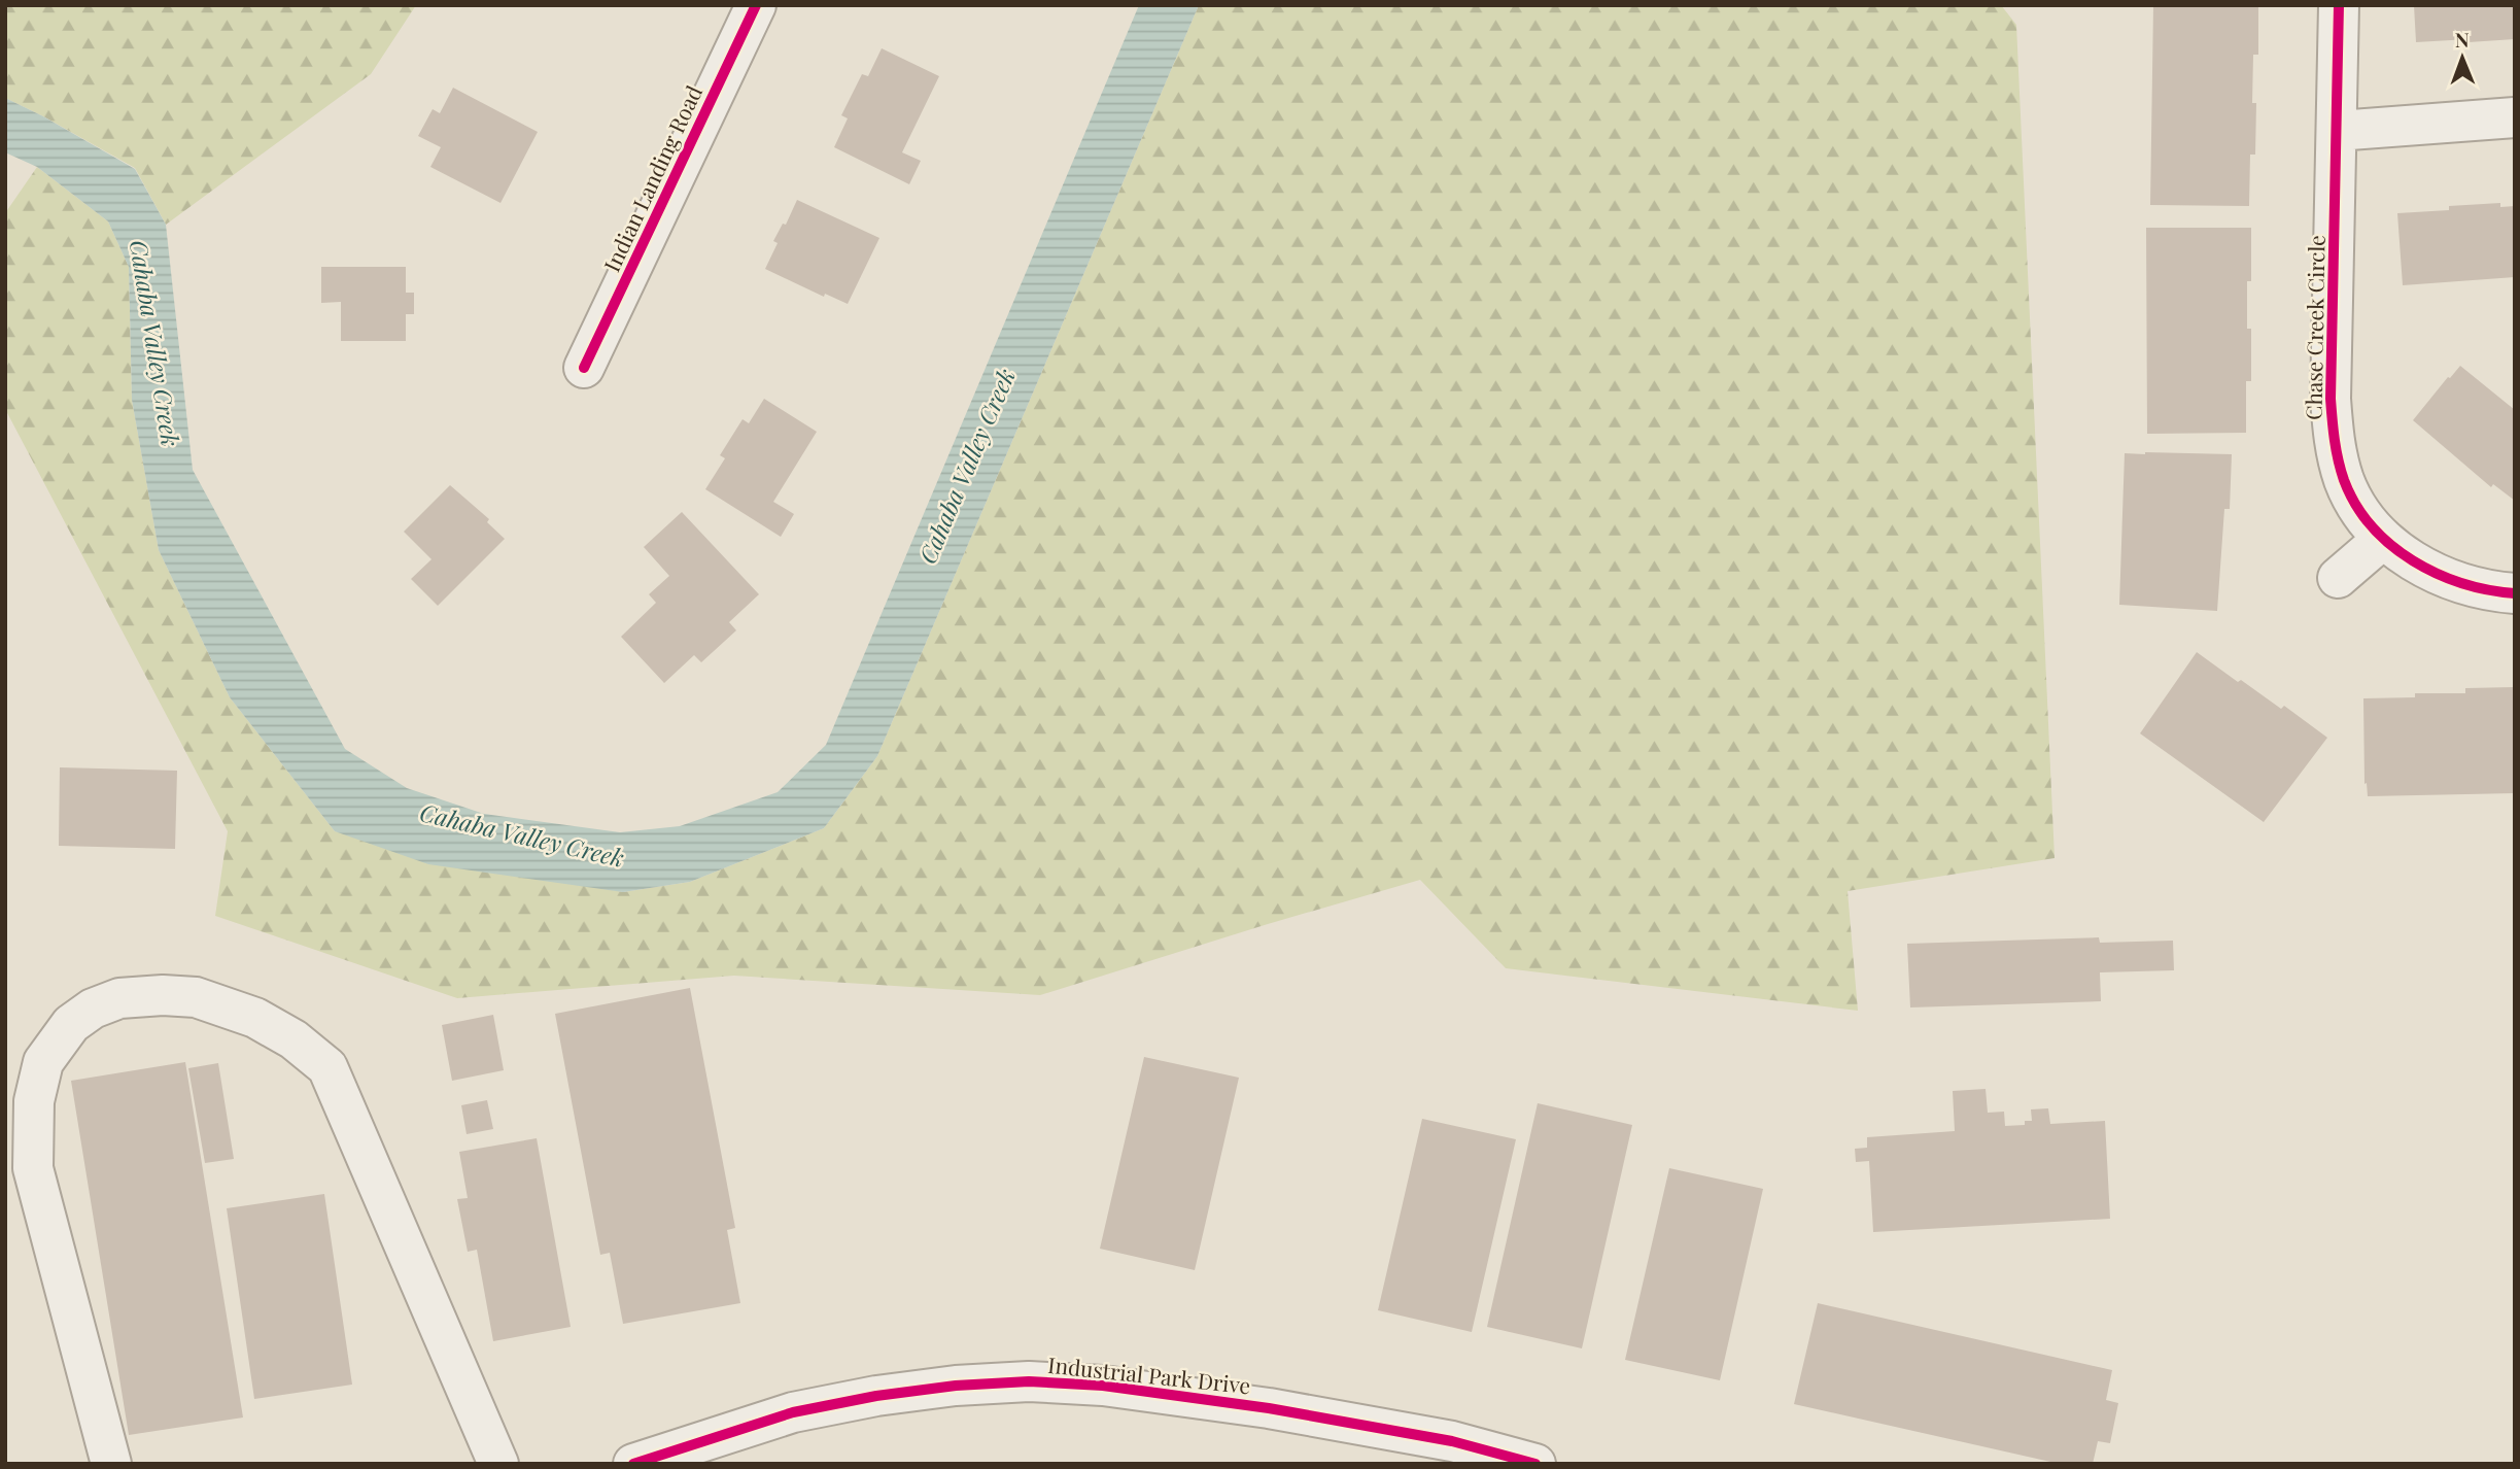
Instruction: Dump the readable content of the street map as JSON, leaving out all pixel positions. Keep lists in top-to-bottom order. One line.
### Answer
{"streets":{"street":["Indian Landing Road","Chase Creek Circle","Industrial Park Drive"]},"water":["Cahaba Valley Creek"],"north":"top"}
